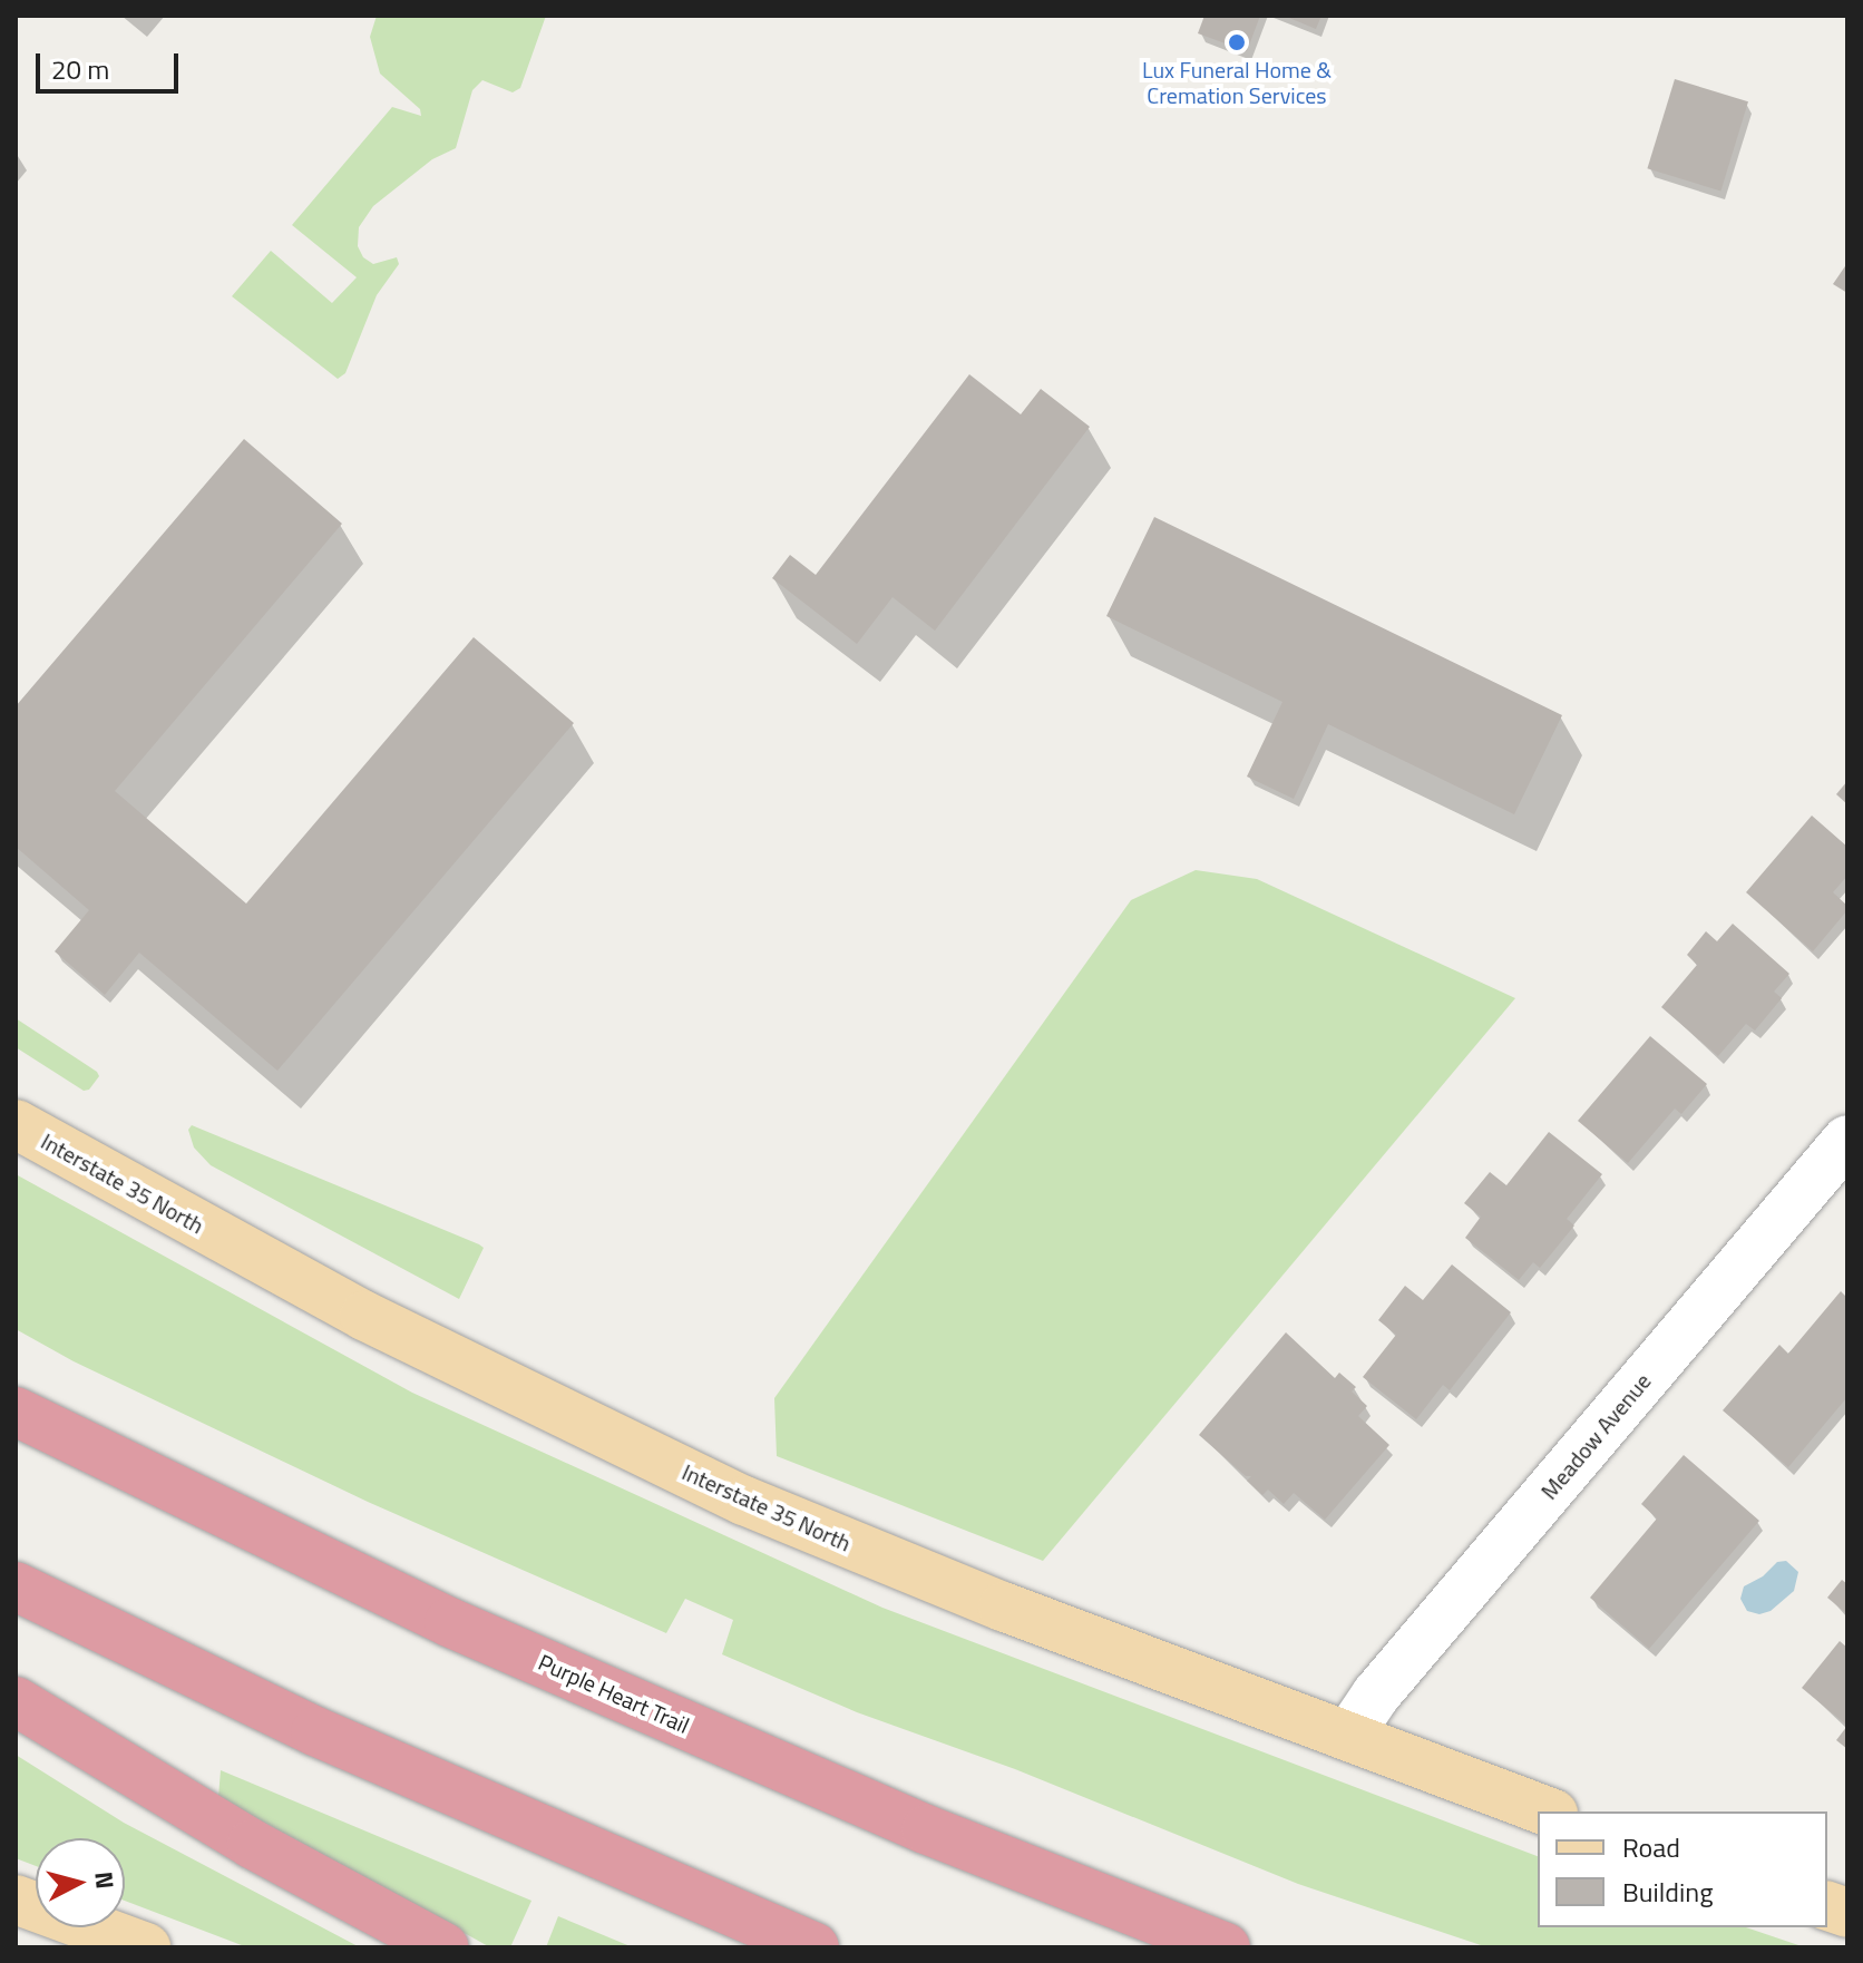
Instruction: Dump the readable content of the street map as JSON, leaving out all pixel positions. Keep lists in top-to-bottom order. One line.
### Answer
{"streets":{"highway":["Purple Heart Trail"],"main road":["Interstate 35 North"],"street":["Meadow Avenue"]},"crossings":[["Interstate 35 North","Meadow Avenue"]],"places":["Lux Funeral Home & Cremation Services"],"legend":["Road","Building"],"scale_bar":"20 m","north":"right"}
